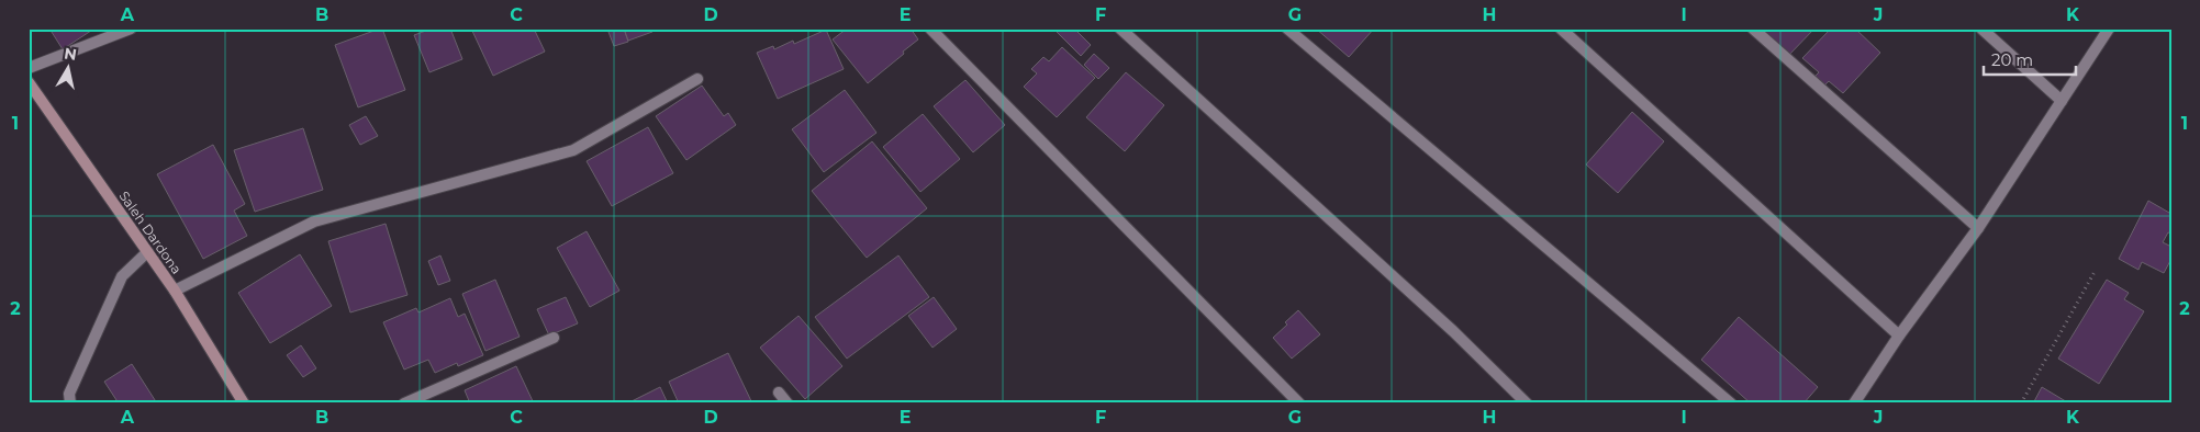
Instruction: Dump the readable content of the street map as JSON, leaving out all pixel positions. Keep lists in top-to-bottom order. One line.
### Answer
{"streets":{"street":["Saleh Dardona"]},"scale_bar":"20 m","north":"top","grid":{"columns":["A","B","C","D","E","F","G","H","I","J","K"],"rows":["1","2"]}}
